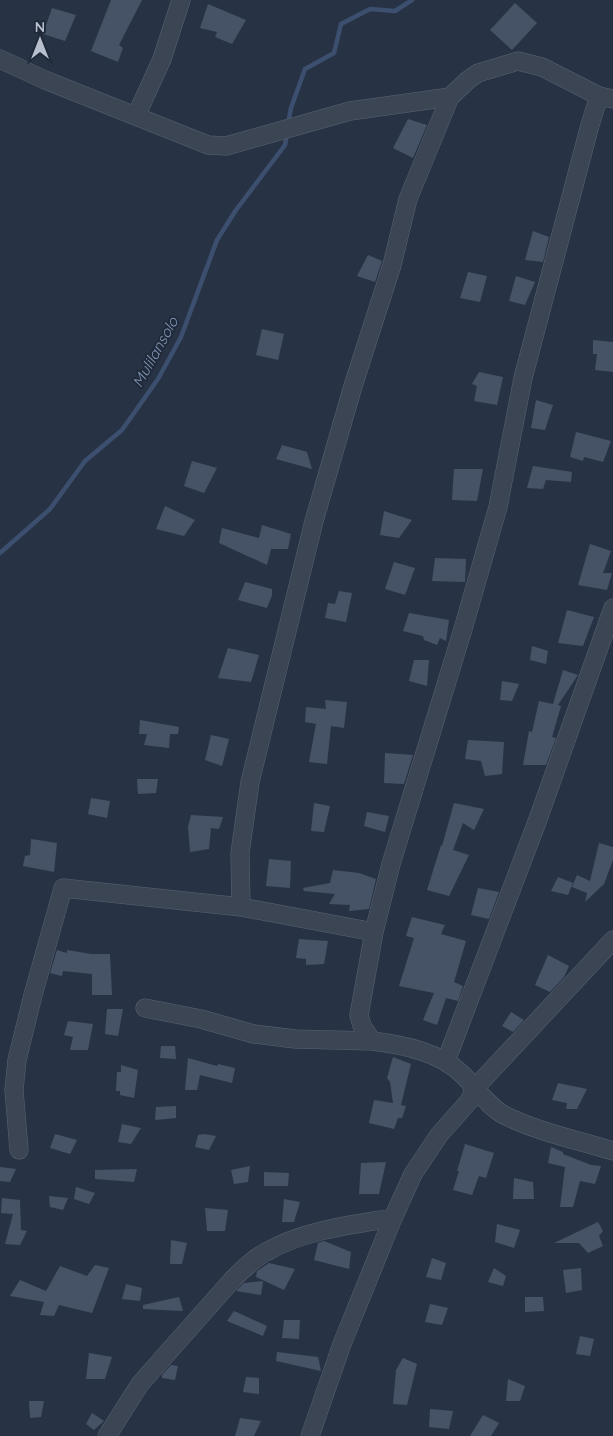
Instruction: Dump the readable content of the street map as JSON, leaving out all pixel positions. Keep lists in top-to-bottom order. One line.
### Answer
{"water":["Mulilansolo"],"north":"top"}
